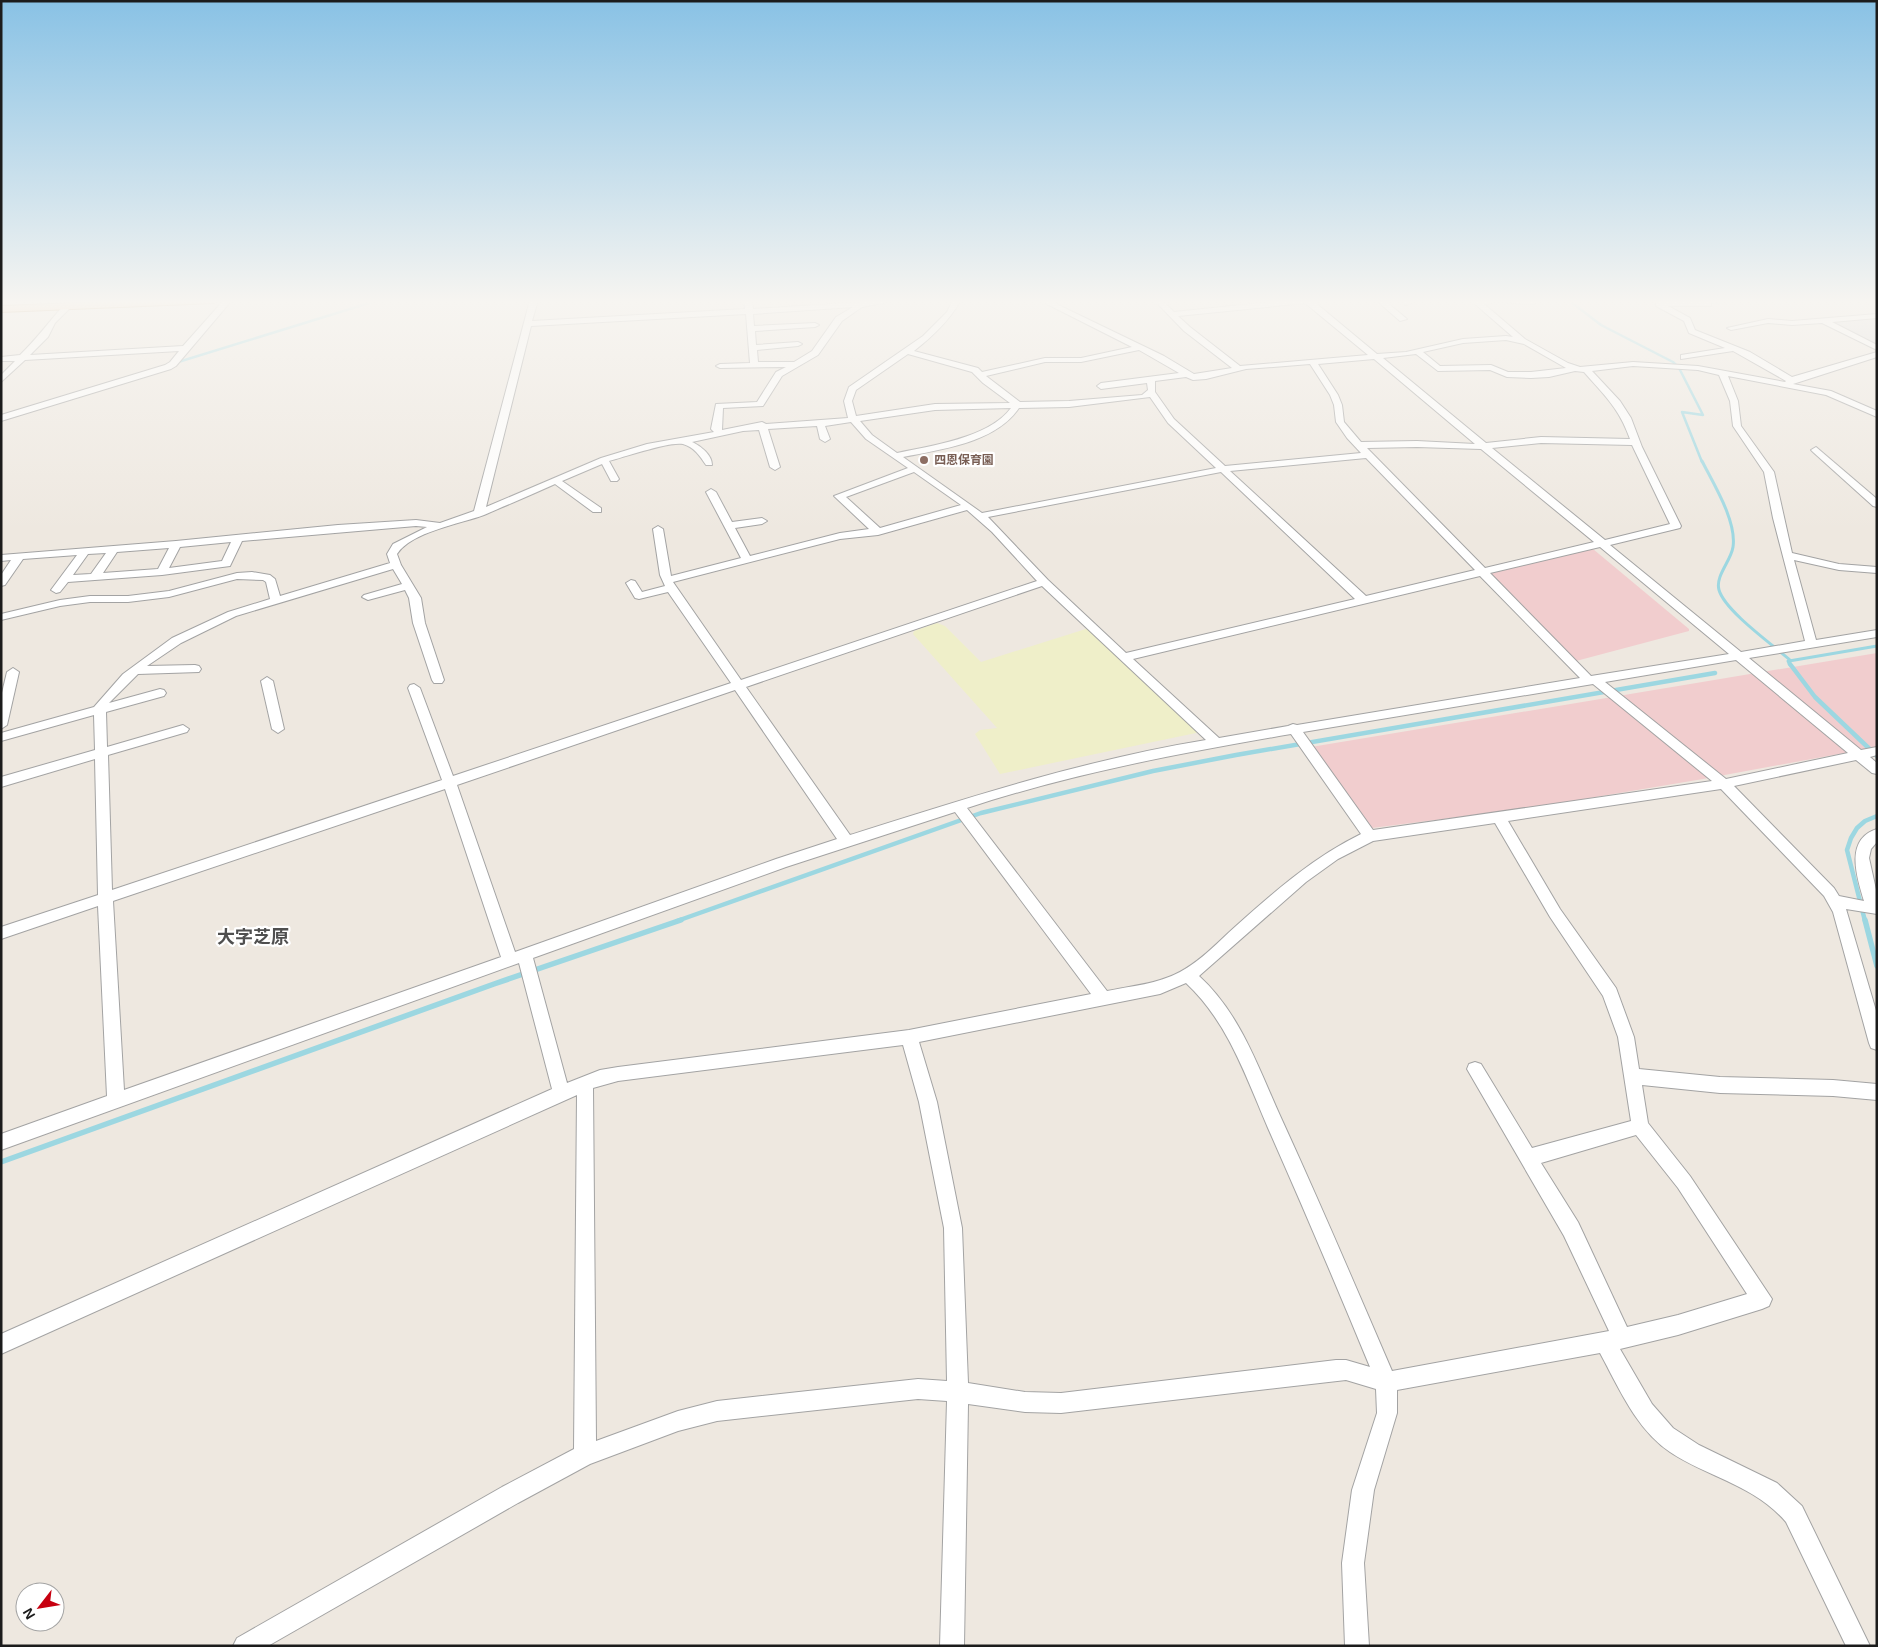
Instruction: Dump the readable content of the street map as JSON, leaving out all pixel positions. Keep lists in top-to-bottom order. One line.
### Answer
{"districts":["大字芝原"],"places":["四恩保育園"],"north":"bottom left"}
